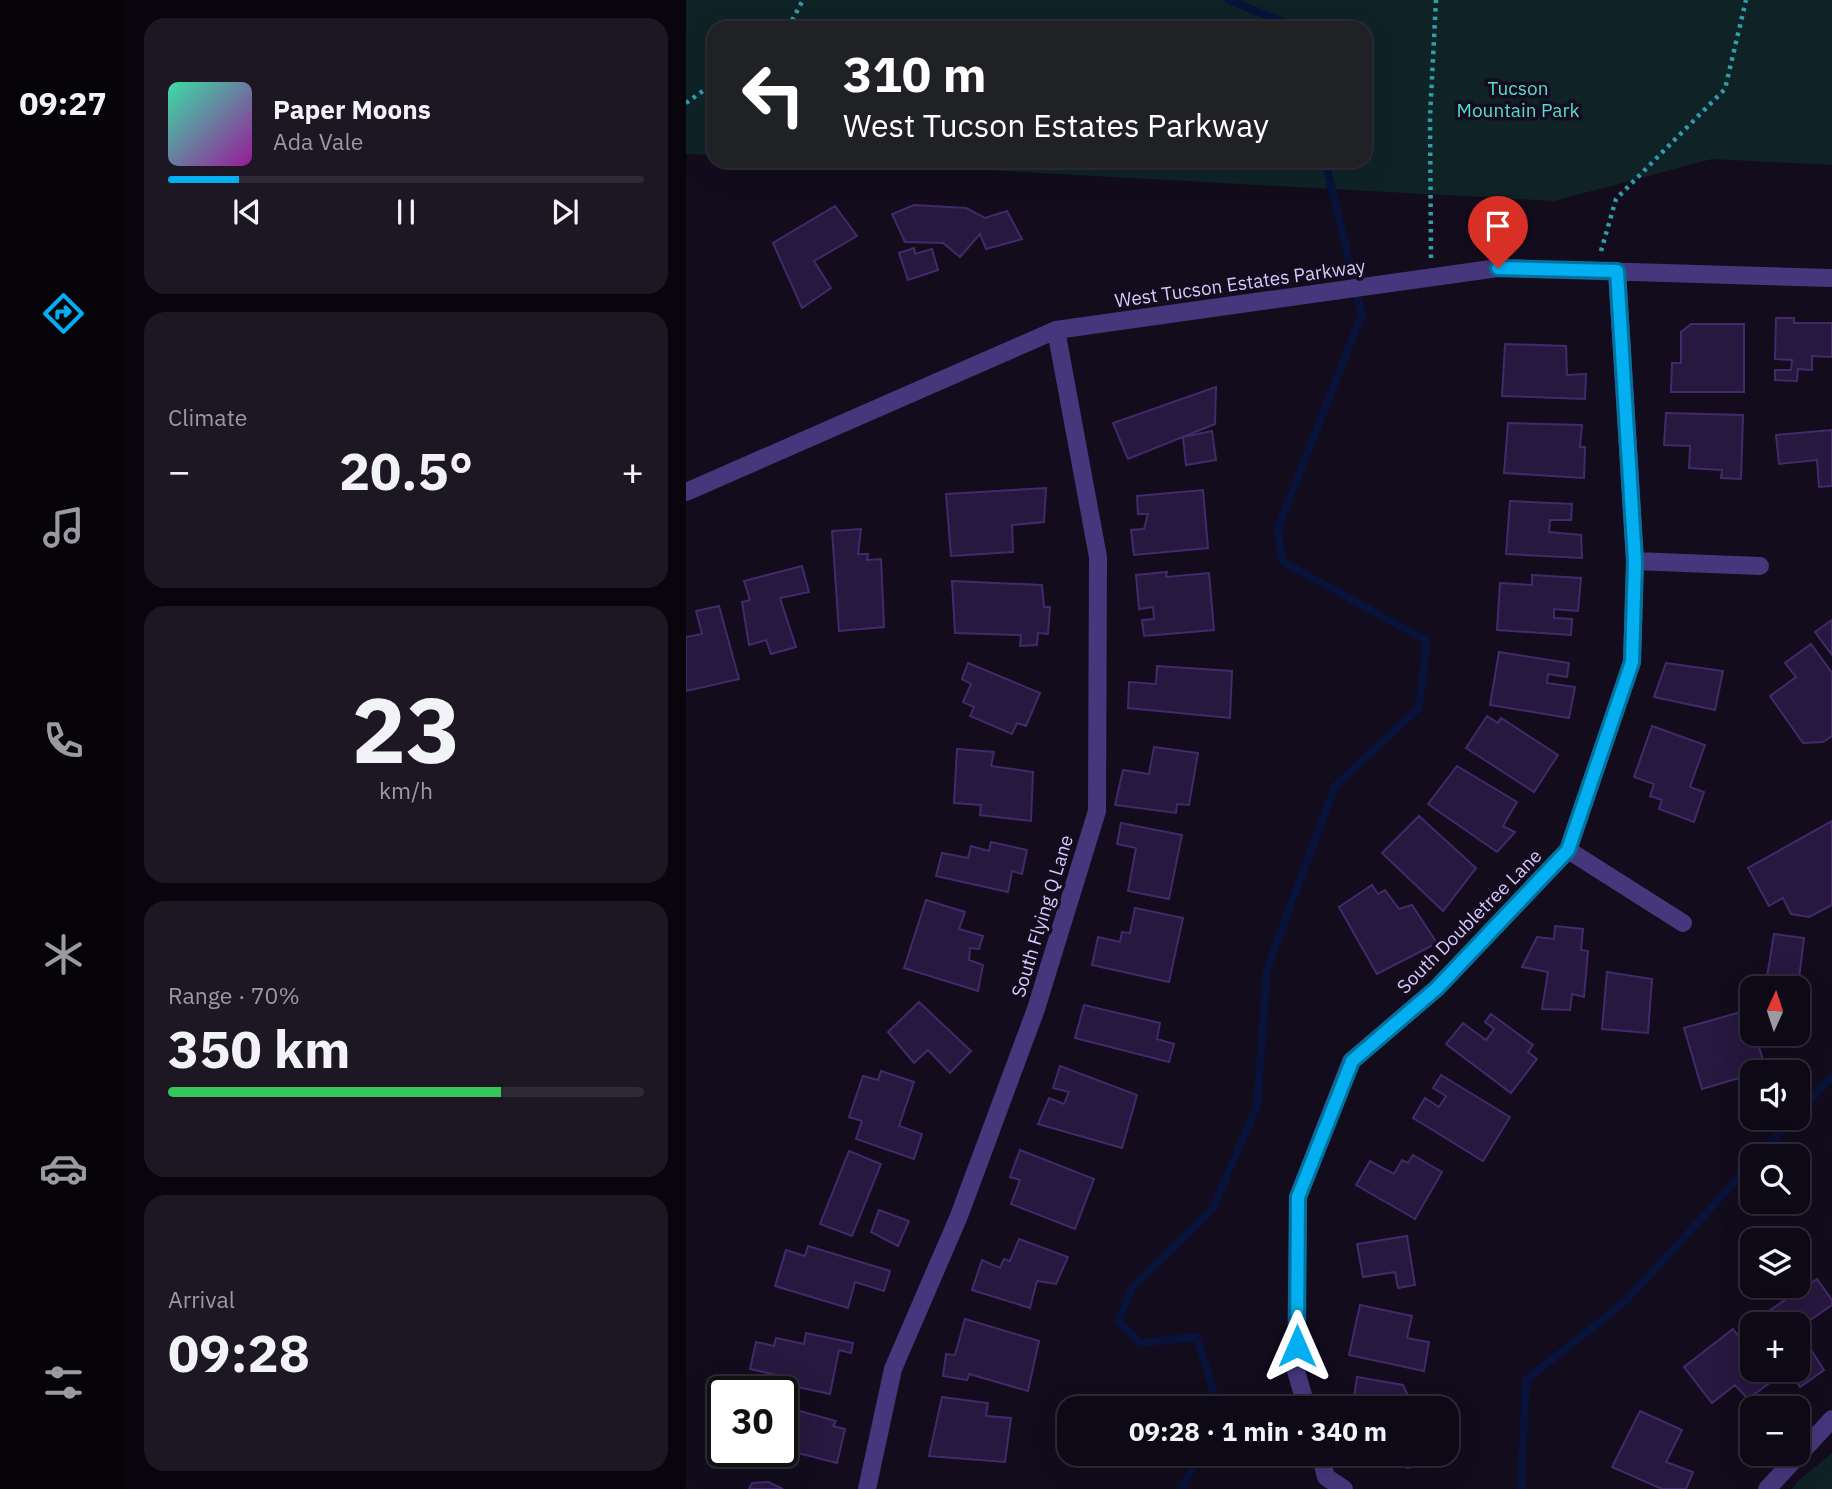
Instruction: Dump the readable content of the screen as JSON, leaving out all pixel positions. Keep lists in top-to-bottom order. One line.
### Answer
{"streets":{"street":["West Tucson Estates Parkway","South Flying Q Lane","South Doubletree Lane"]},"crossings":[["West Tucson Estates Parkway","South Flying Q Lane"],["West Tucson Estates Parkway","South Doubletree Lane"]],"parks":["Tucson Mountain Park"],"north":"top","page":{"tabs":"09:27","turn":["310 m","West Tucson Estates Parkway"],"song":["Paper Moons","Ada Vale"],"tile":["Climate",["23","km/h"],["Range · 70%","350 km"],["Arrival","09:28"]],"heat":["−","20.5°","+"],"map_buttons":["+","−"],"limit":"30","trip":"09:28 · 1 min · 340 m"}}
